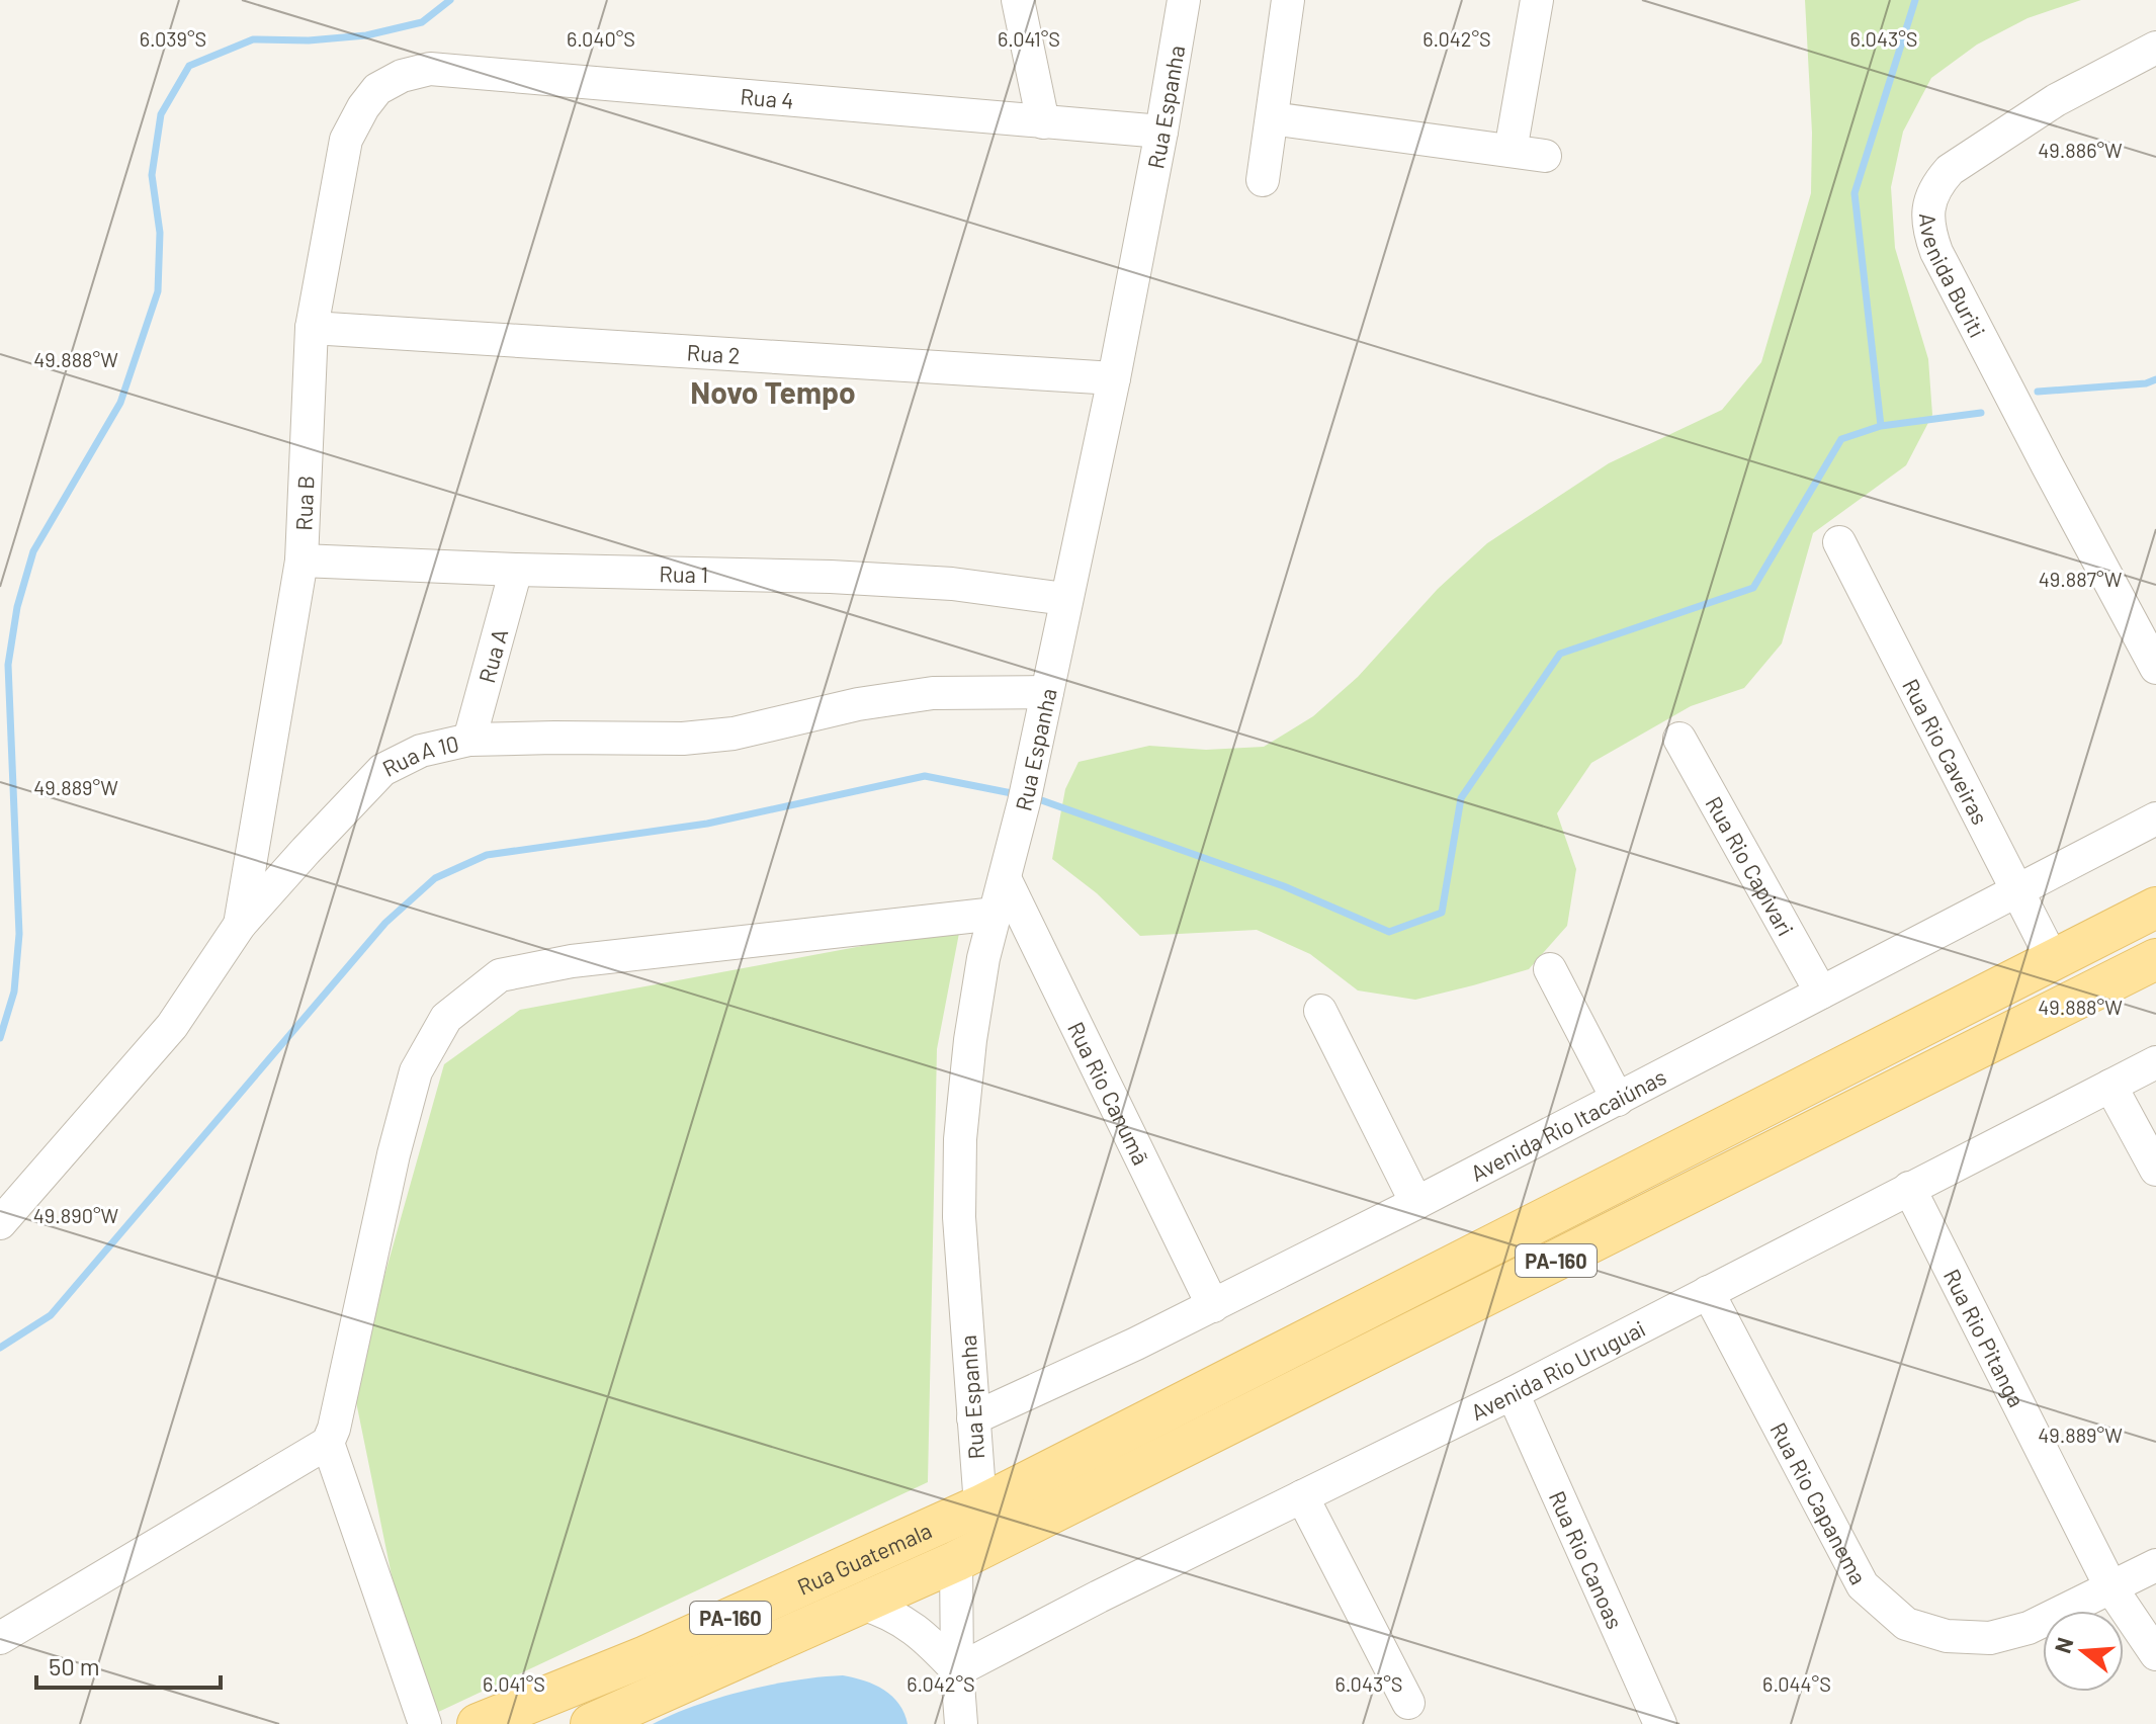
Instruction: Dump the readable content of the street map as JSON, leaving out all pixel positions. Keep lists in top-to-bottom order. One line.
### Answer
{"streets":{"main road":["PA-160","Rua Guatemala"],"street":["Rua 4","Rua Espanha","Avenida Buriti","Rua 2","Rua B","Rua 1","Rua A","Rua Rio Caveiras","Rua A 10","Rua Rio Capivari","Rua Rio Canumã","Avenida Rio Itacaiúnas","Rua Rio Pitanga","Avenida Rio Uruguai","Rua Rio Capanema","Rua Rio Canoas"]},"crossings":[["Rua 4","Rua Espanha"],["Rua 4","Rua B"],["Rua Espanha","Rua 2"],["Rua Espanha","Rua 1"],["Rua Espanha","Rua A 10"],["Rua Espanha","Rua Rio Canumã"],["Rua Espanha","Avenida Rio Itacaiúnas"],["Rua Espanha","PA-160"],["Rua Espanha","Rua Guatemala"],["Rua 2","Rua B"],["Rua B","Rua 1"],["Rua B","Rua A 10"],["Rua 1","Rua A"],["Rua A","Rua A 10"],["Rua Rio Caveiras","Avenida Rio Itacaiúnas"],["Rua Rio Caveiras","PA-160"],["Rua Rio Capivari","Avenida Rio Itacaiúnas"],["Rua Rio Canumã","Avenida Rio Itacaiúnas"],["PA-160","Rua Guatemala"],["Rua Rio Pitanga","Avenida Rio Uruguai"],["Rua Rio Pitanga","Rua Rio Capanema"],["Avenida Rio Uruguai","Rua Rio Capanema"],["Avenida Rio Uruguai","Rua Rio Canoas"]],"districts":["Novo Tempo"],"scale_bar":"50 m","north":"left","coordinates":["6.039°S","6.040°S","6.041°S","6.042°S","6.043°S","49.886°W","49.888°W","49.887°W","49.889°W","49.890°W","6.044°S"]}
